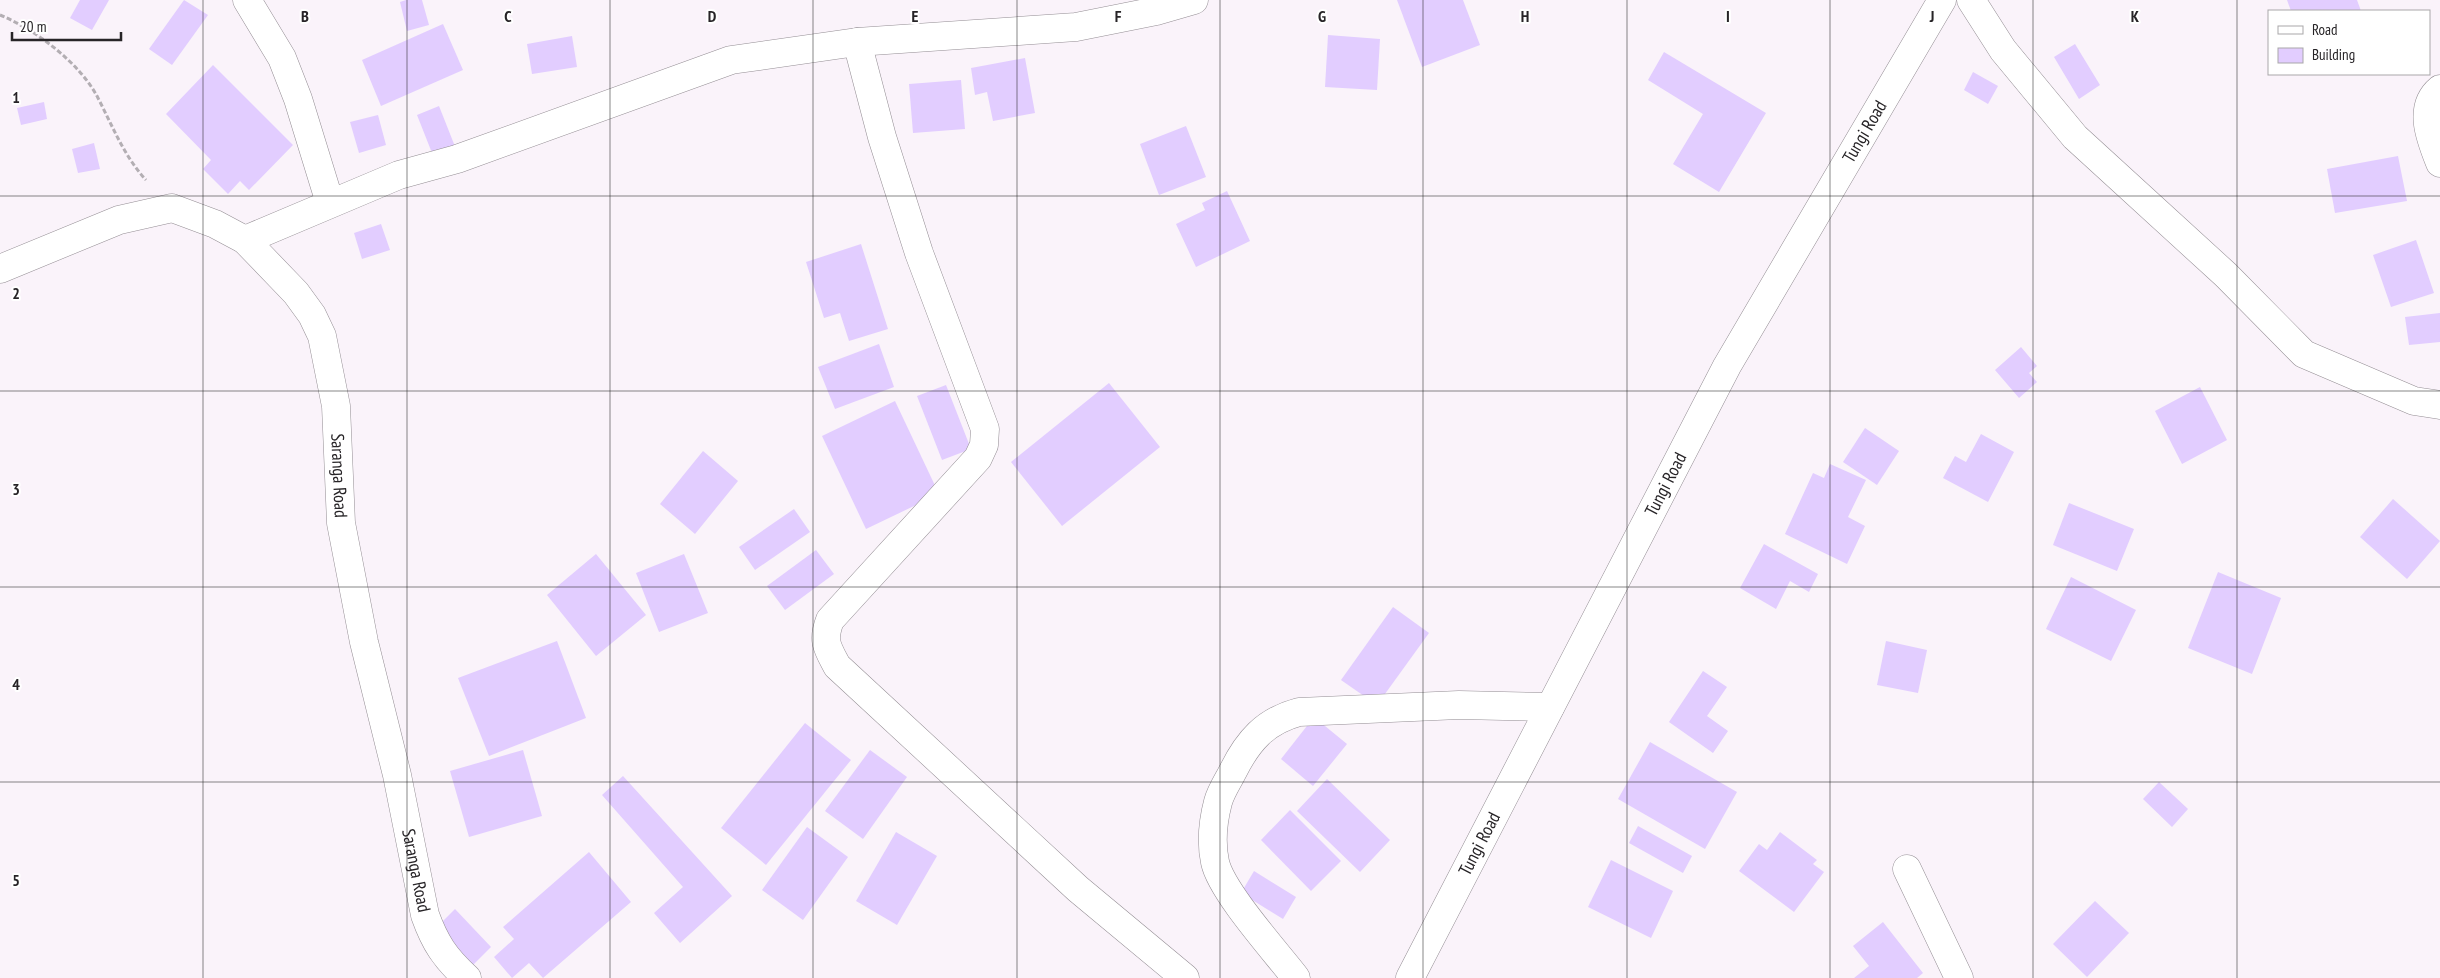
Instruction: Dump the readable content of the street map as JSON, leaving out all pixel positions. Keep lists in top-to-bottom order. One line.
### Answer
{"streets":{"street":["Tungi Road","Saranga Road"]},"legend":["Road","Building"],"scale_bar":"20 m","grid":{"columns":["B","C","D","E","F","G","H","I","J","K"],"rows":["1","2","3","4","5"]}}
